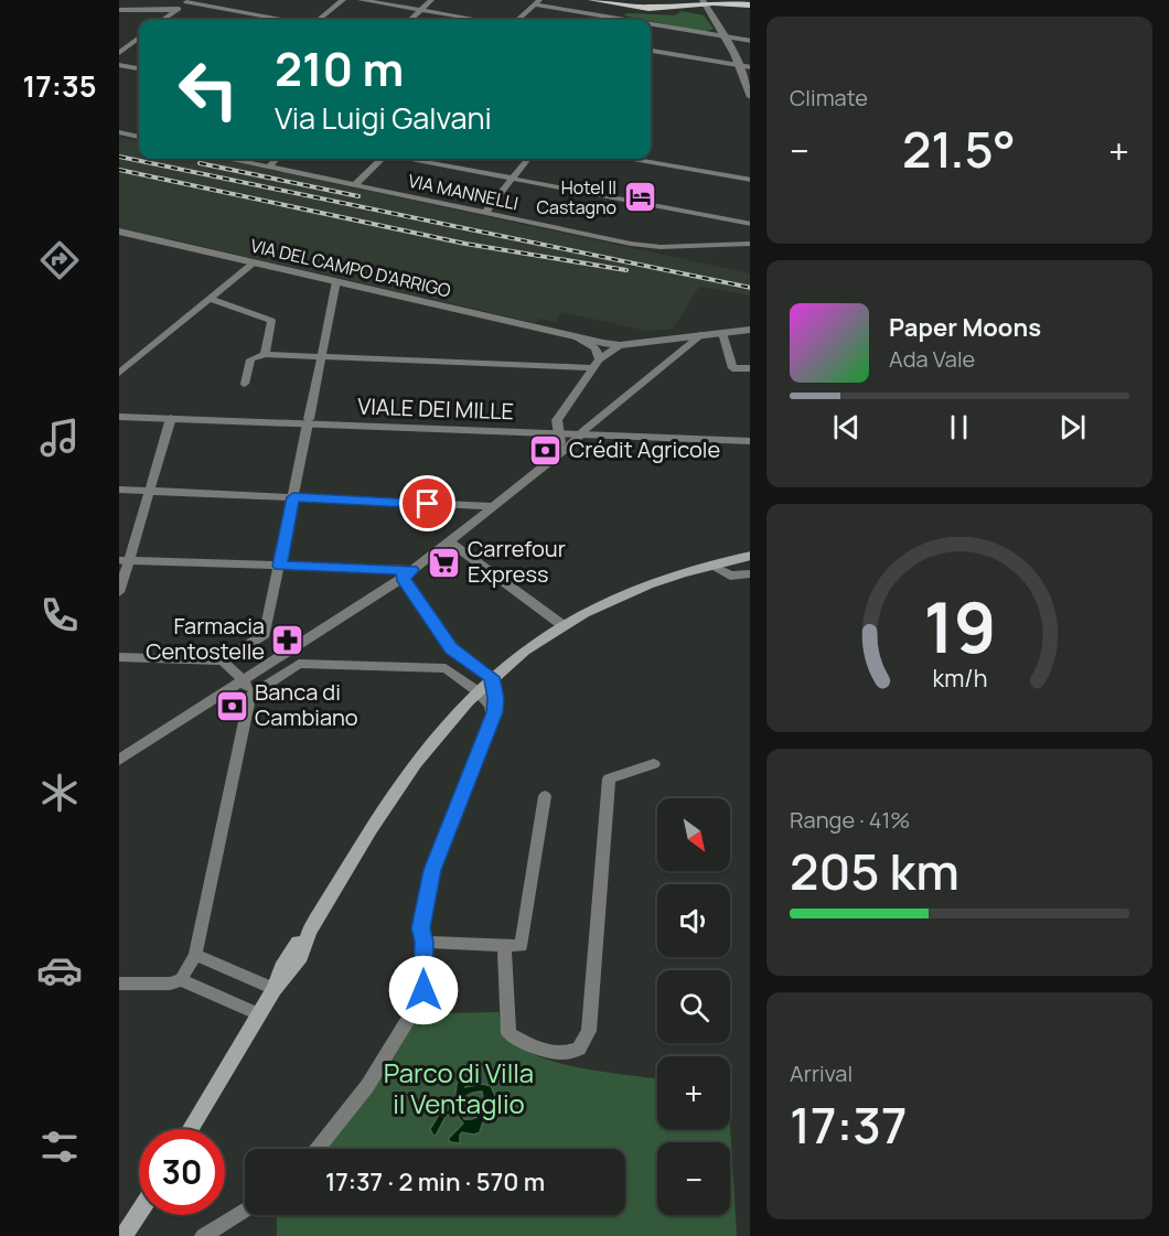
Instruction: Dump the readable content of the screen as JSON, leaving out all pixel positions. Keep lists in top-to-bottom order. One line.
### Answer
{"streets":{"street":["VIA MANNELLI","VIA DEL CAMPO D'ARRIGO","VIALE DEI MILLE"]},"parks":["Parco di Villa il Ventaglio"],"places":{"hotel":["Hotel Il Castagno"],"bank":["Crédit Agricole","Banca di Cambiano"],"supermarket":["Carrefour Express"],"pharmacy":["Farmacia Centostelle"]},"north":"bottom right","page":{"tabs":"17:35","tile":["Climate",["Range · 41%","205 km"],["Arrival","17:37"]],"turn":["210 m","Via Luigi Galvani"],"heat":["−","21.5°","+"],"song":["Paper Moons","Ada Vale"],"map_buttons":["+","−"],"limit":"30","trip":"17:37 · 2 min · 570 m","gauge":["19","km/h"]}}
